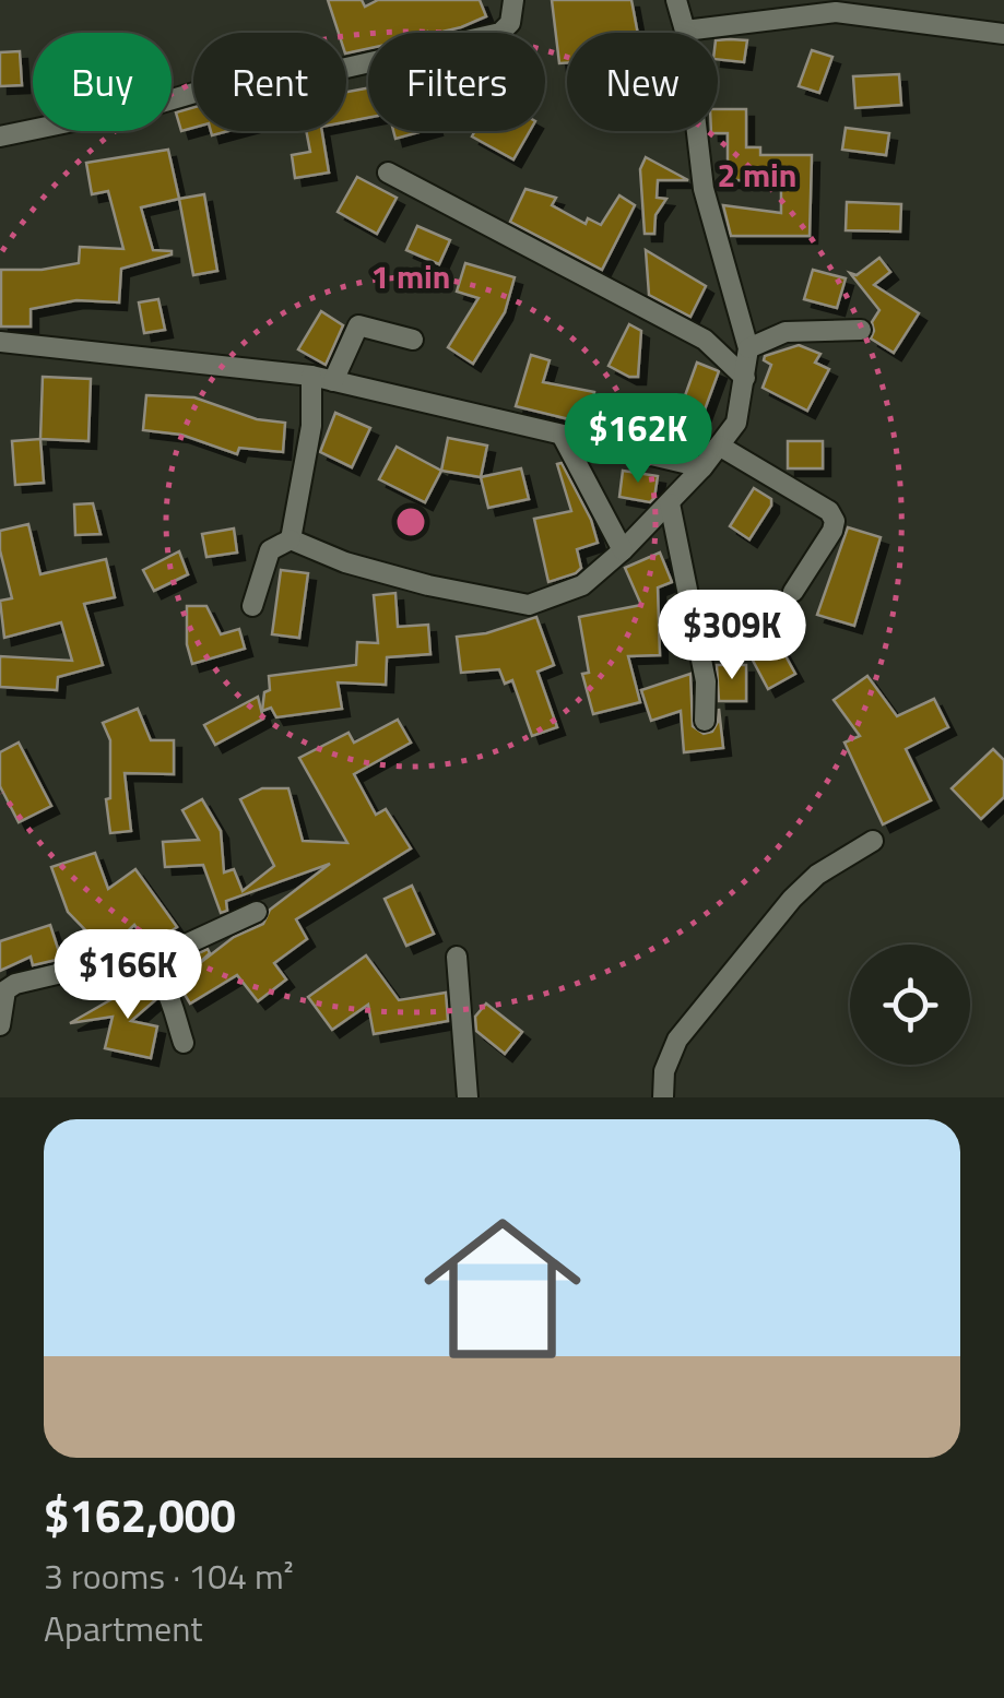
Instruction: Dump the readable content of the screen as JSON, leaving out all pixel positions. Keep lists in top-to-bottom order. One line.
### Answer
{"page":{"chip":["Buy","Rent","Filters","New"],"price":["$162K","$309K","$166K"],"list":[{"name":"$162,000","note":"3 rooms · 104 m² · Apartment"}]},"rings":["2 min","1 min"]}
